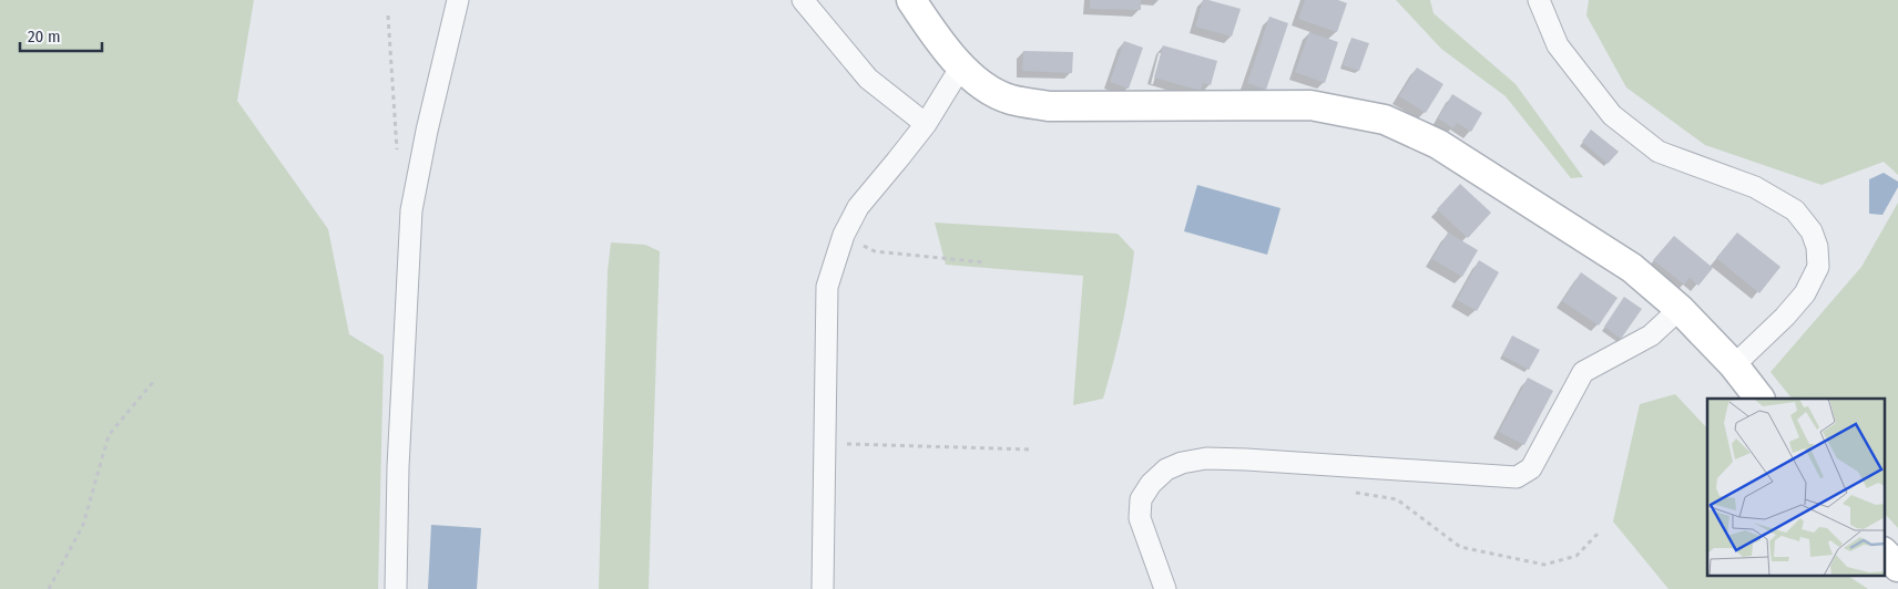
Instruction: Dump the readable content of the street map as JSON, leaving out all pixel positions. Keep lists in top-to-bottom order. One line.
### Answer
{"scale_bar":"20 m"}
